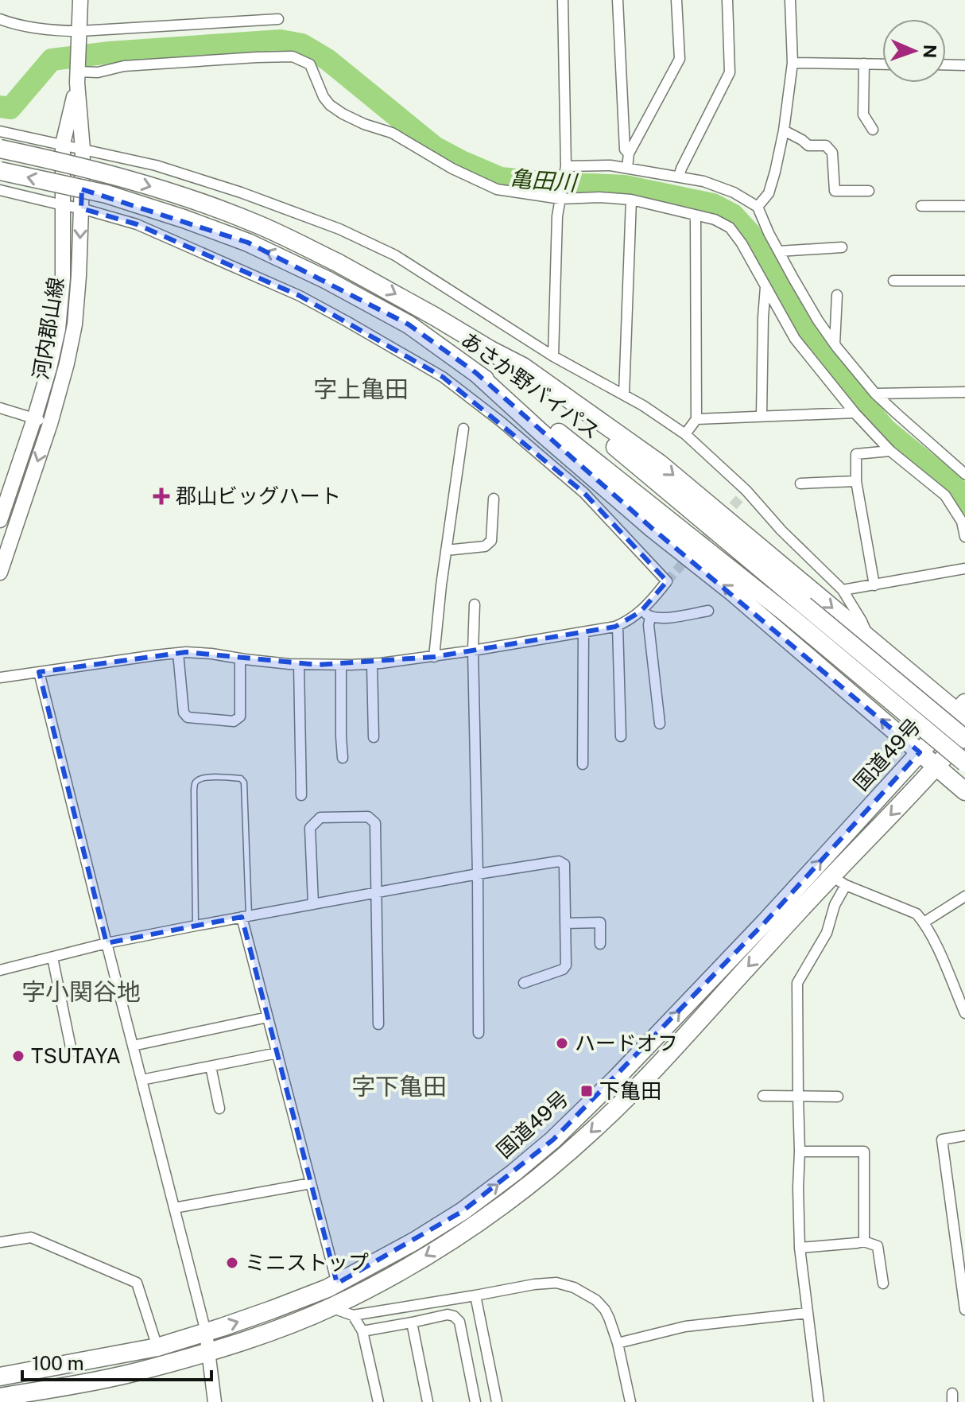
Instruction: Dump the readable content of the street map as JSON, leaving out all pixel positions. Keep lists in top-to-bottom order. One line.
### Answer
{"streets":{"highway":["あさか野バイパス","国道49号"],"main road":["河内郡山線"]},"districts":["字上亀田","字小関谷地","字下亀田"],"water":["亀田川"],"places":{"health":["郡山ビッグハート"],"other":["ハードオフ","TSUTAYA","ミニストップ"],"transit":["下亀田"]},"scale_bar":"100 m","north":"right"}
